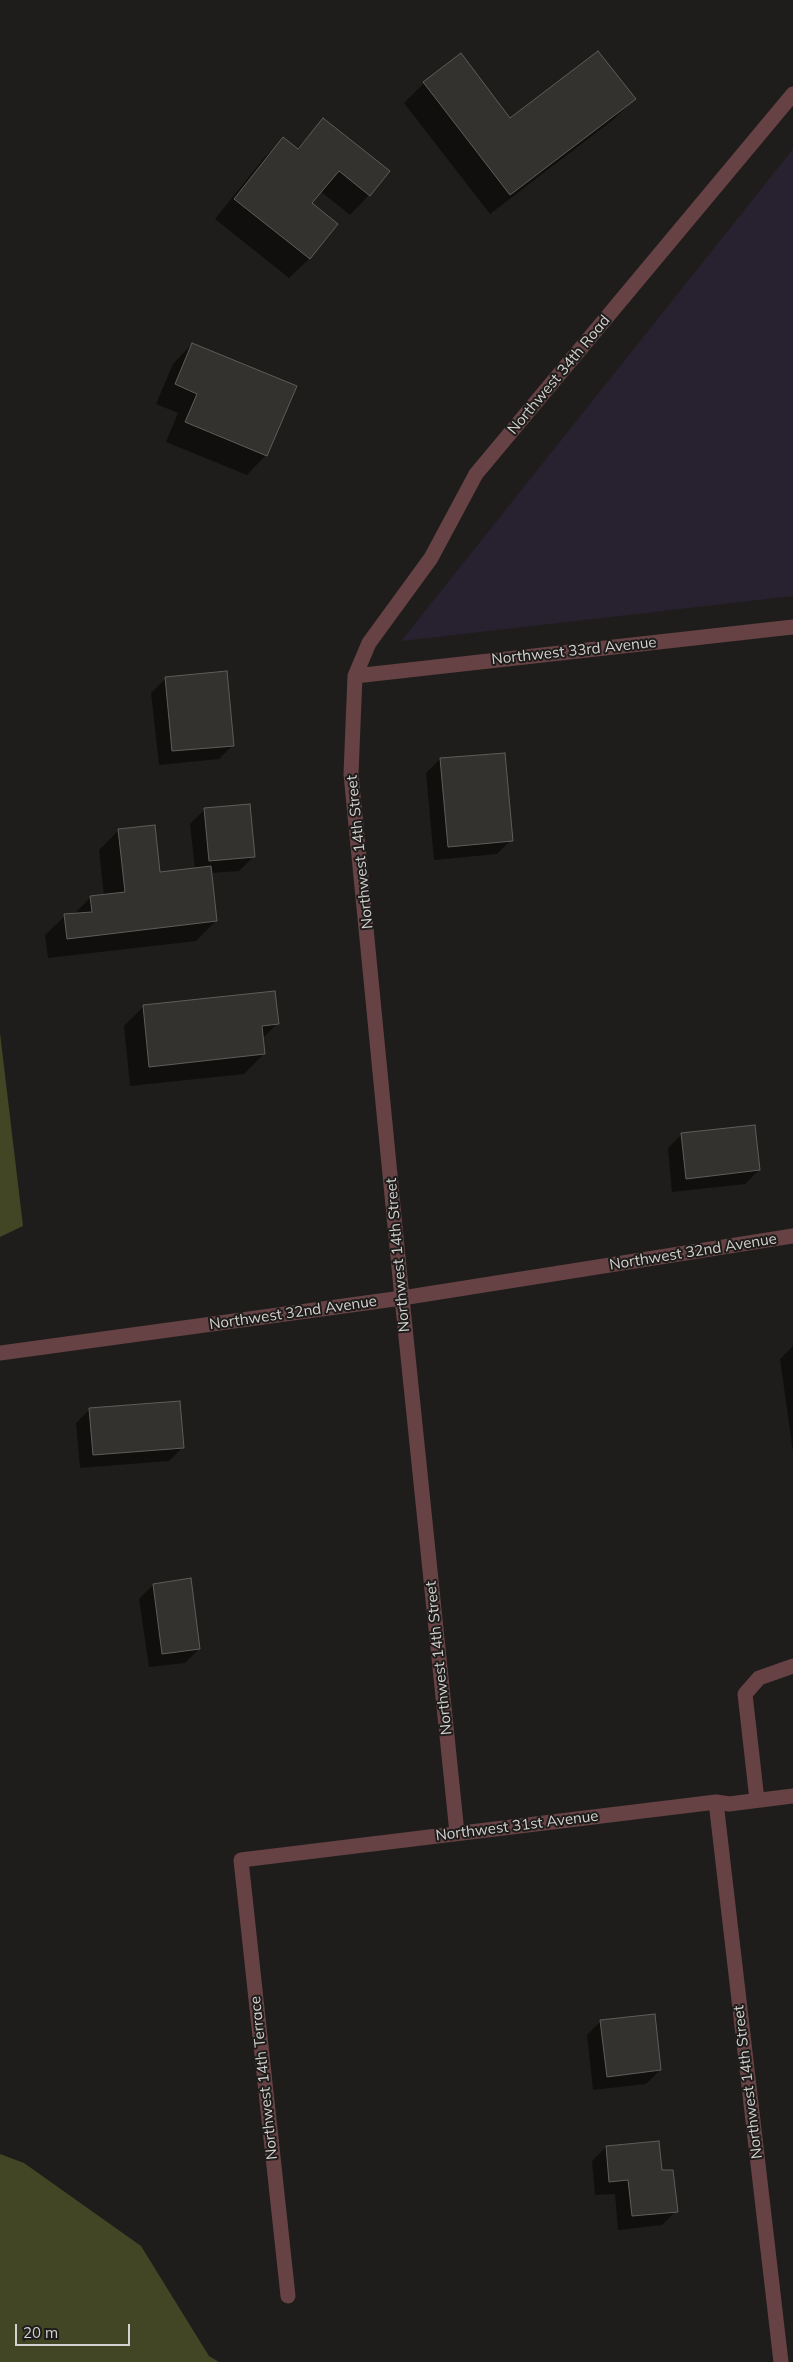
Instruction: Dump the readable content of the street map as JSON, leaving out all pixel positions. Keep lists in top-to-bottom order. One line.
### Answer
{"streets":{"street":["Northwest 34th Road","Northwest 33rd Avenue","Northwest 14th Street","Northwest 32nd Avenue","Northwest 31st Avenue","Northwest 14th Terrace"]},"crossings":[["Northwest 34th Road","Northwest 33rd Avenue"],["Northwest 34th Road","Northwest 14th Street"],["Northwest 33rd Avenue","Northwest 14th Street"],["Northwest 14th Street","Northwest 32nd Avenue"],["Northwest 14th Street","Northwest 31st Avenue"],["Northwest 31st Avenue","Northwest 14th Terrace"]],"scale_bar":"20 m"}
